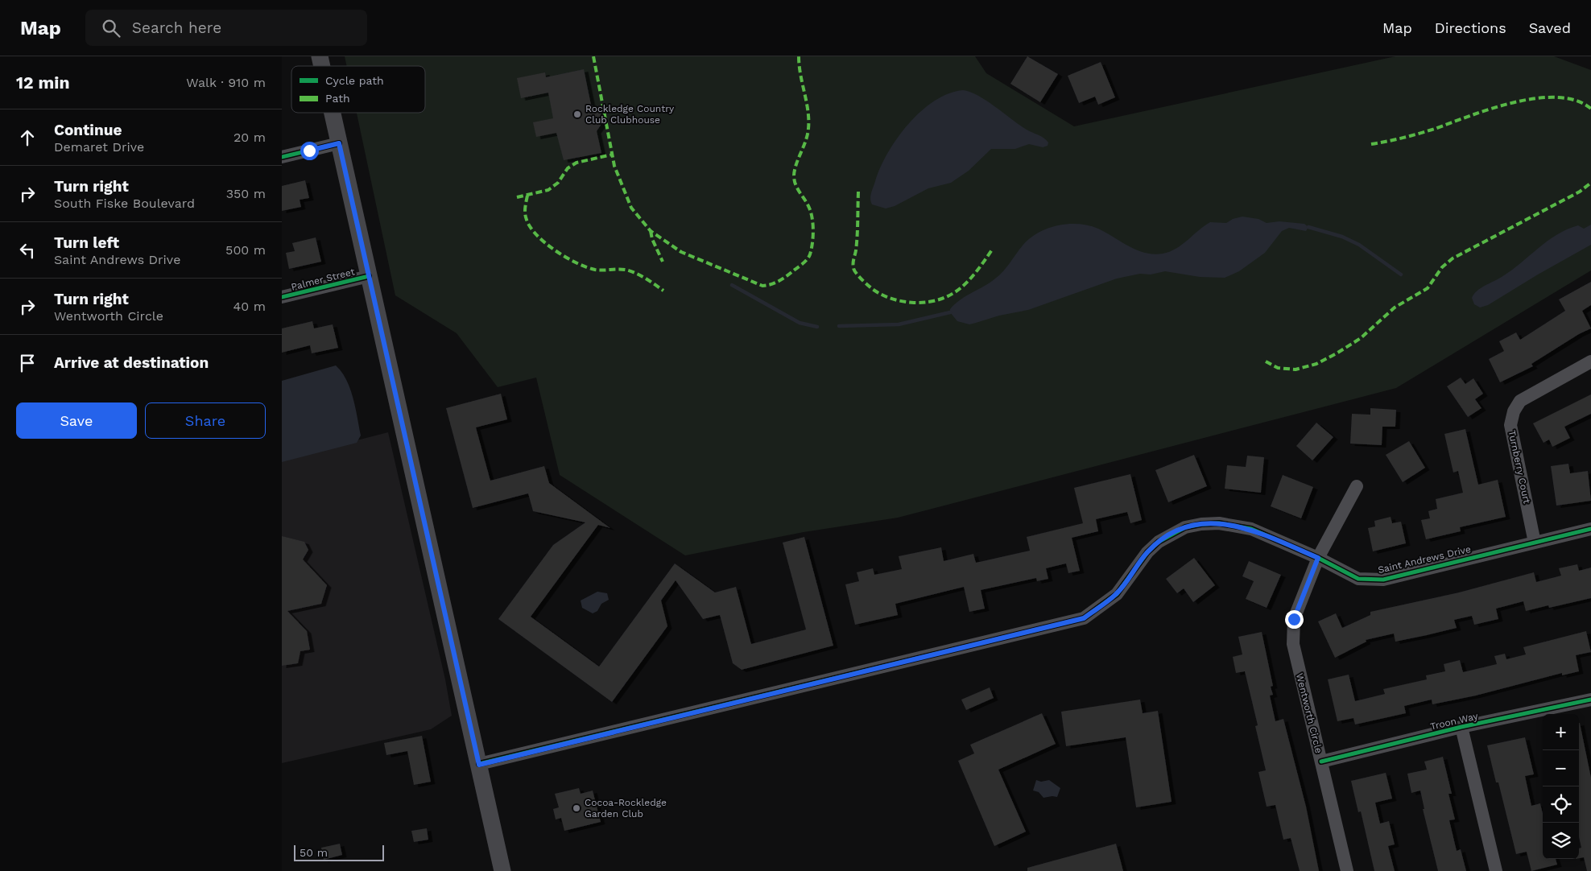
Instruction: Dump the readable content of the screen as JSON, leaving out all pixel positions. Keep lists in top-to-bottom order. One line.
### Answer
{"streets":{"street":["Palmer Street","Turnberry Court","Saint Andrews Drive","Wentworth Circle","Troon Way"]},"crossings":[["Turnberry Court","Saint Andrews Drive"],["Saint Andrews Drive","Wentworth Circle"],["Wentworth Circle","Troon Way"]],"places":["Rockledge Country Club Clubhouse","Cocoa-Rockledge Garden Club"],"legend":["Cycle path","Path"],"scale_bar":"50 m","page":{"header":"Map","search":"Search here","nav":["Map","Directions","Saved"],"heading":["12 min","Walk · 910 m"],"list":[["Continue","Demaret Drive","20 m"],["Turn right","South Fiske Boulevard","350 m"],["Turn left","Saint Andrews Drive","500 m"],["Turn right","Wentworth Circle","40 m"],"Arrive at destination"],"buttons":["Save","Share"],"map_buttons":["+","−"],"scale":"50 m"}}
